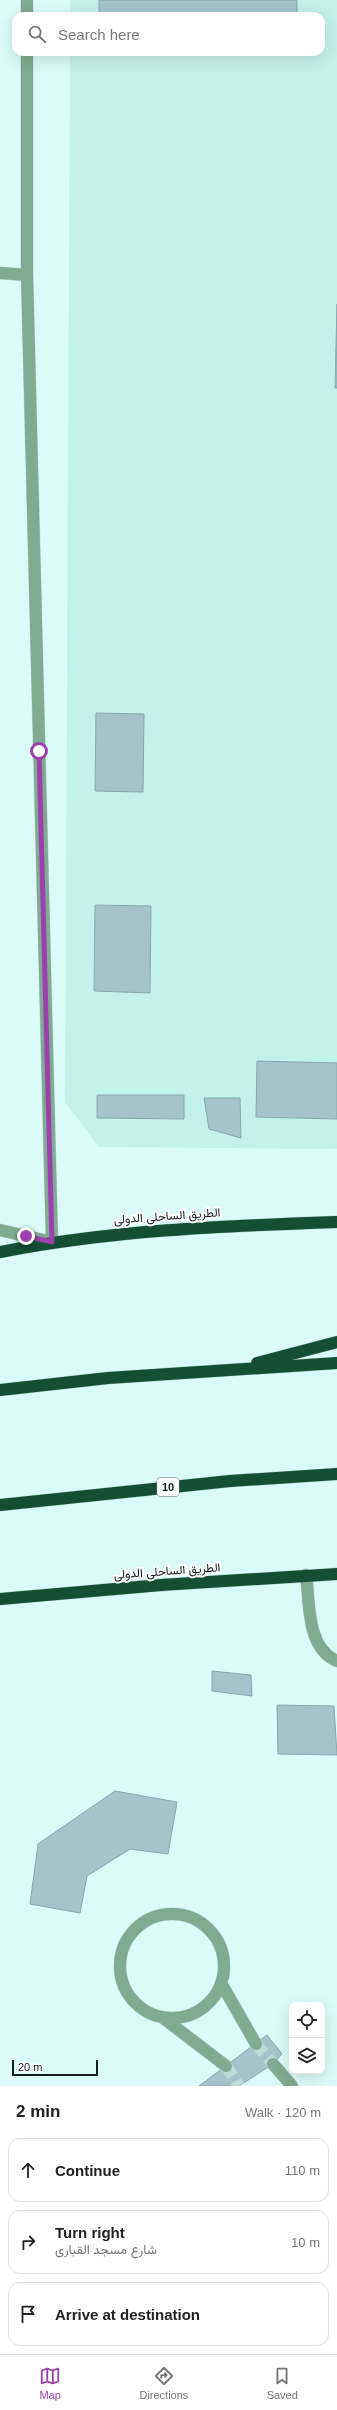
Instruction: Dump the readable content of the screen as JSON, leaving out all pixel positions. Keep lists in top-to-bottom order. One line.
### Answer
{"streets":{"highway":["الطريق الساحلى الدولى","10"]},"scale_bar":"20 m","page":{"search":"Search here","scale":"20 m","heading":["2 min","Walk · 120 m"],"list":[["Continue","110 m"],["Turn right","شارع مسجد القبارى","10 m"],"Arrive at destination"],"nav":["Map","Directions","Saved"]}}
